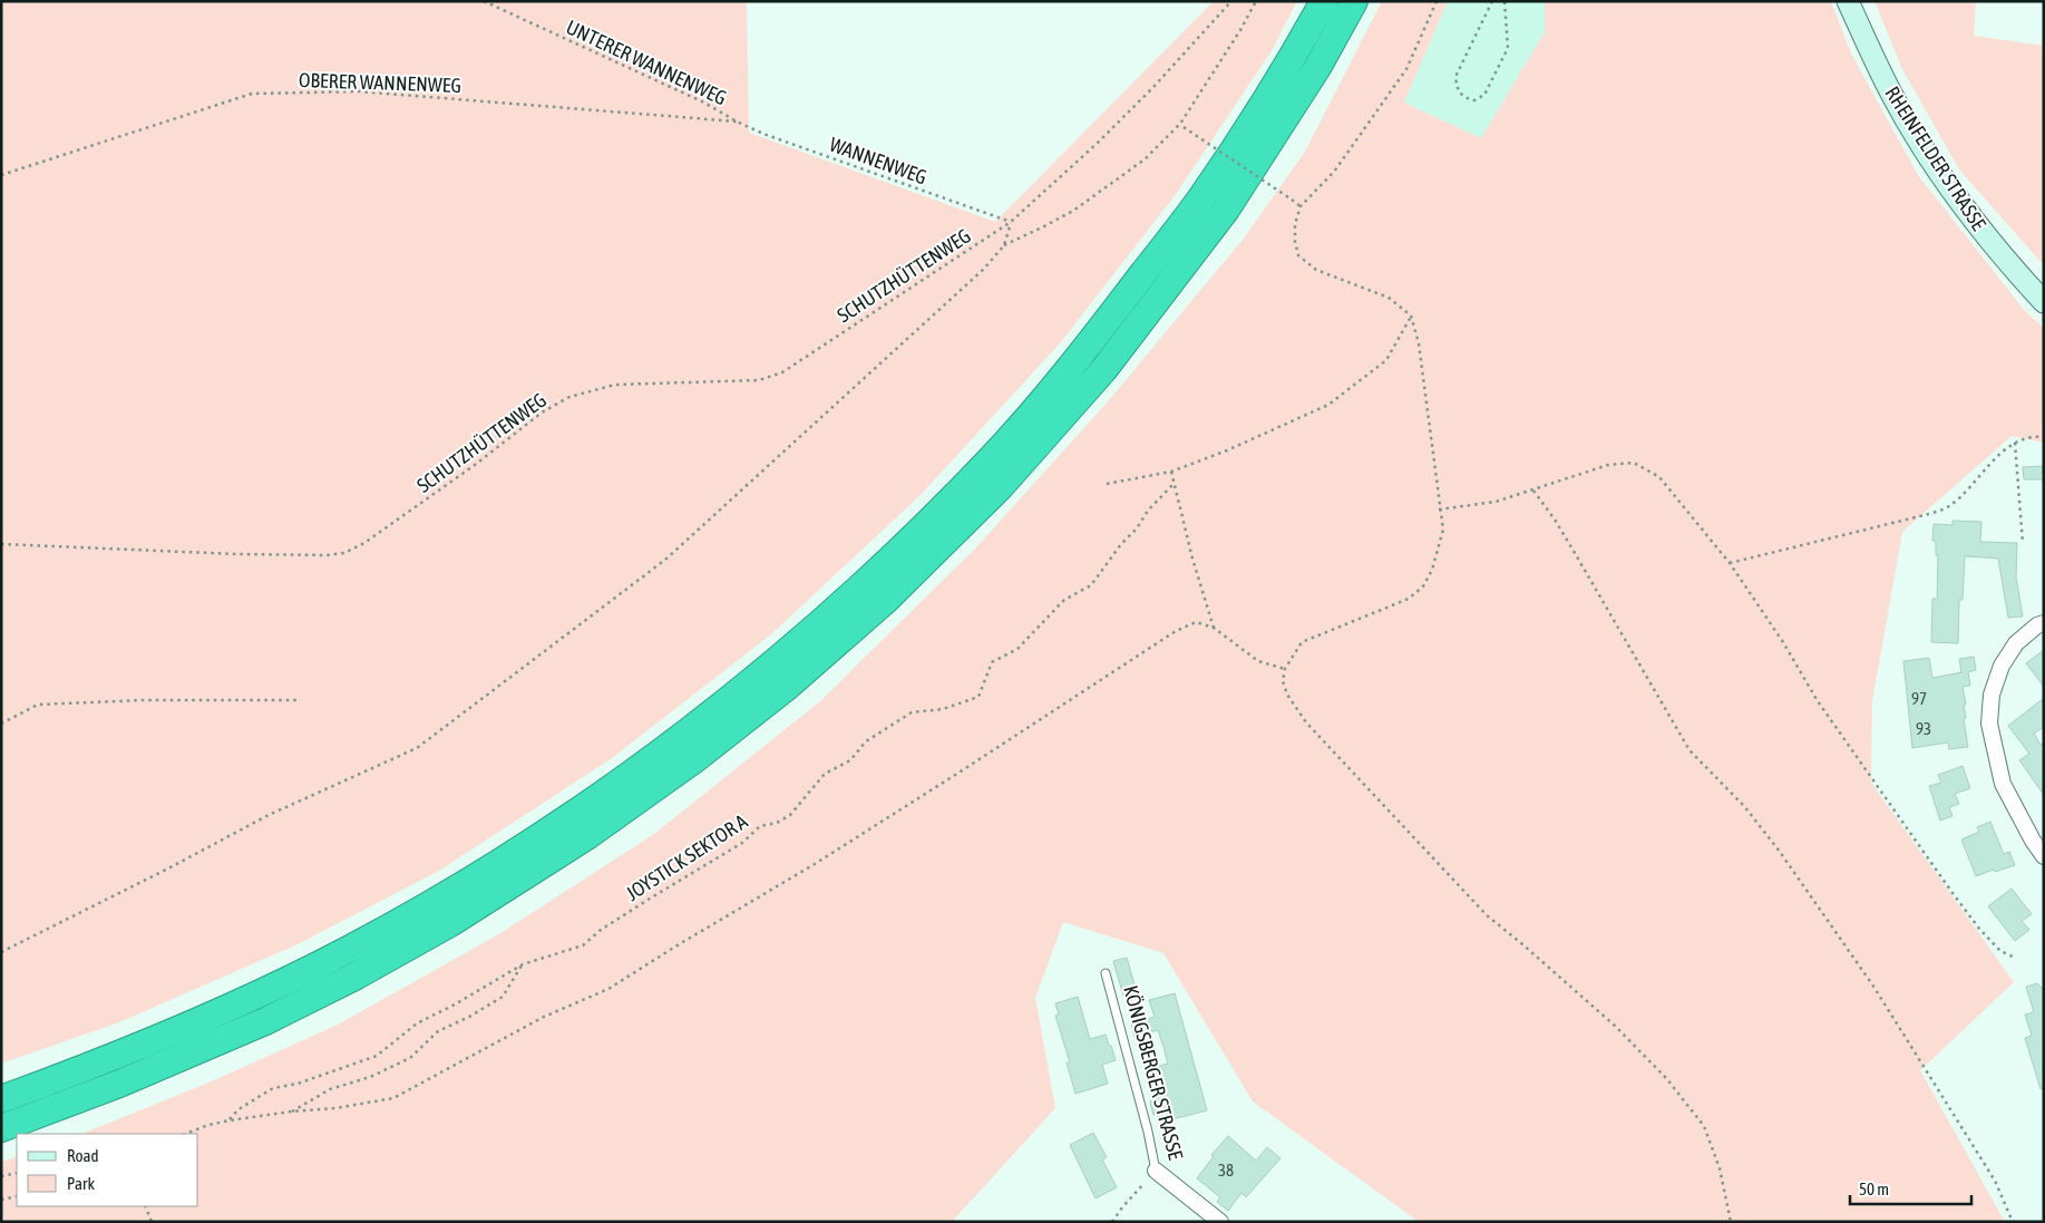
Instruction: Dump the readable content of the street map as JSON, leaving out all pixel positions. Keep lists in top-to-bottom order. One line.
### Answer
{"streets":{"main road":["RHEINFELDER STRASSE"],"street":["KÖNIGSBERGER STRASSE"],"path":["UNTERER WANNENWEG","OBERER WANNENWEG","WANNENWEG","SCHUTZHÜTTENWEG","JOYSTICK SEKTOR A"]},"crossings":[["UNTERER WANNENWEG","OBERER WANNENWEG"],["UNTERER WANNENWEG","WANNENWEG"],["OBERER WANNENWEG","WANNENWEG"],["WANNENWEG","SCHUTZHÜTTENWEG"]],"house_numbers":["97","93","38"],"legend":["Road","Park"],"scale_bar":"50 m"}
